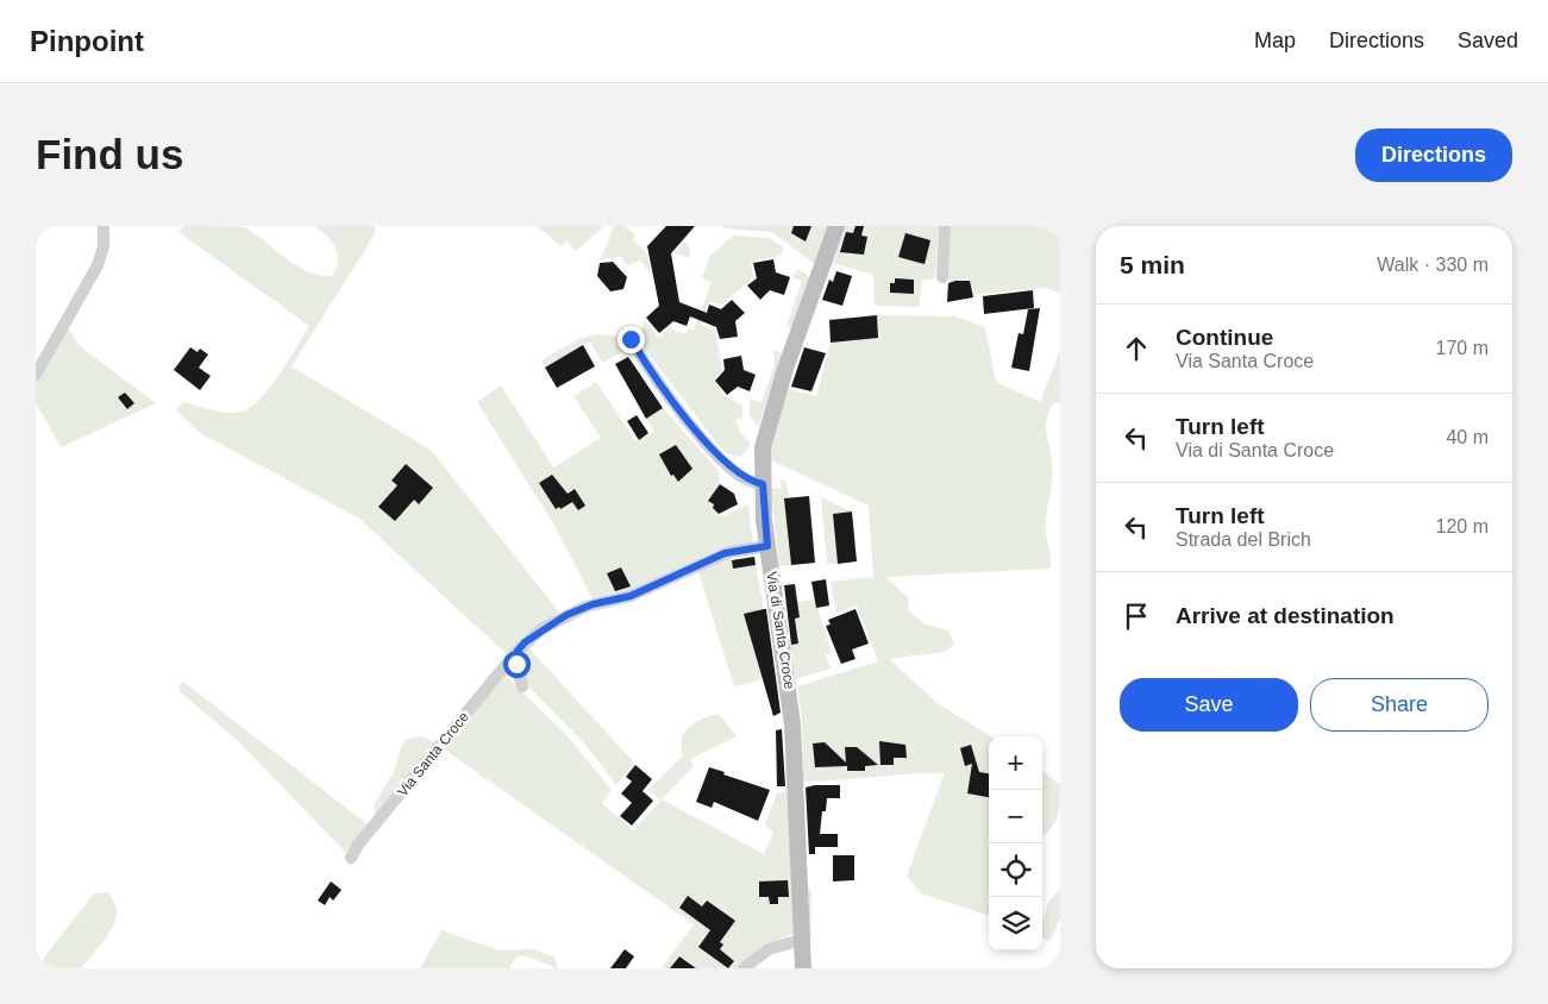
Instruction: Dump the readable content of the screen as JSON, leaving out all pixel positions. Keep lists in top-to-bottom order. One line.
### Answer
{"streets":{"main road":["Via di Santa Croce"],"street":["Via Santa Croce"]},"crossings":[["Via di Santa Croce","Via Santa Croce"]],"page":{"header":"Pinpoint","nav":["Map","Directions","Saved"],"buttons":["Directions",["Save","Share"]],"title":"Find us","heading":["5 min","Walk · 330 m"],"list":[["Continue","Via Santa Croce","170 m"],["Turn left","Via di Santa Croce","40 m"],["Turn left","Strada del Brich","120 m"],"Arrive at destination"],"map_buttons":["+","−"]}}
